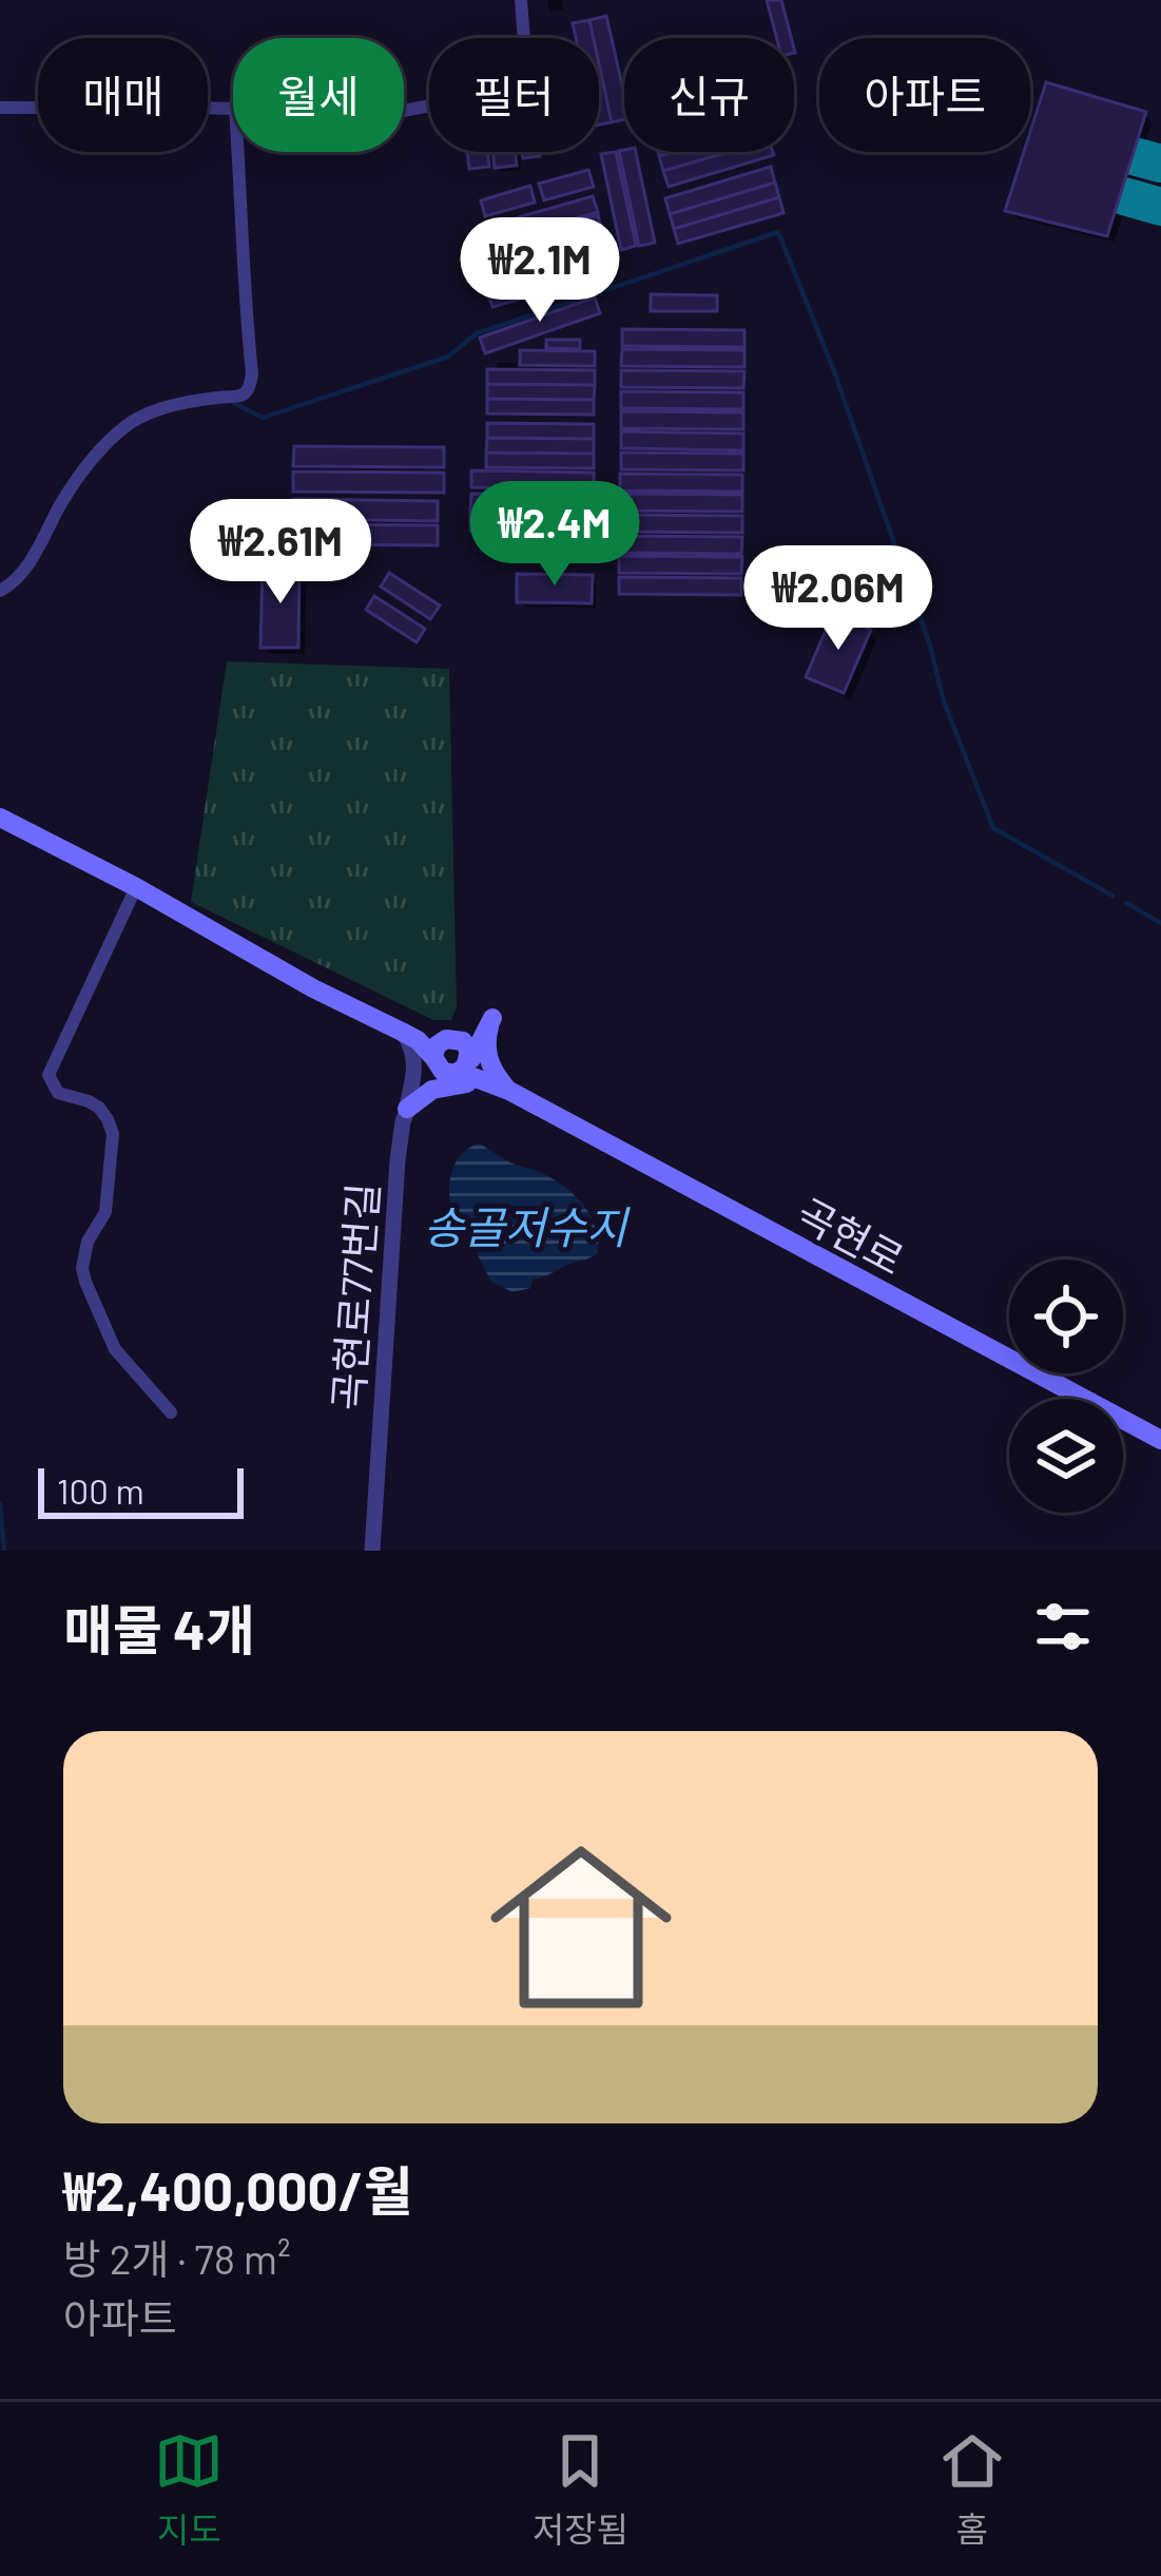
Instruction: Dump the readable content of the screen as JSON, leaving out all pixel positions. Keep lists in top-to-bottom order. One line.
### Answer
{"streets":{"main road":["곡현로"],"street":["곡현로77번길"]},"water":["송골저수지"],"scale_bar":"100 m","page":{"chip":["매매","월세","필터","신규","아파트"],"price":["₩2.1M","₩2.4M","₩2.61M","₩2.06M"],"scale":"100 m","heading":"매물 4개","list":[{"name":"₩2,400,000/월","note":"방 2개 · 78 m² · 아파트"}],"tabs":["지도","저장됨","홈"]}}
